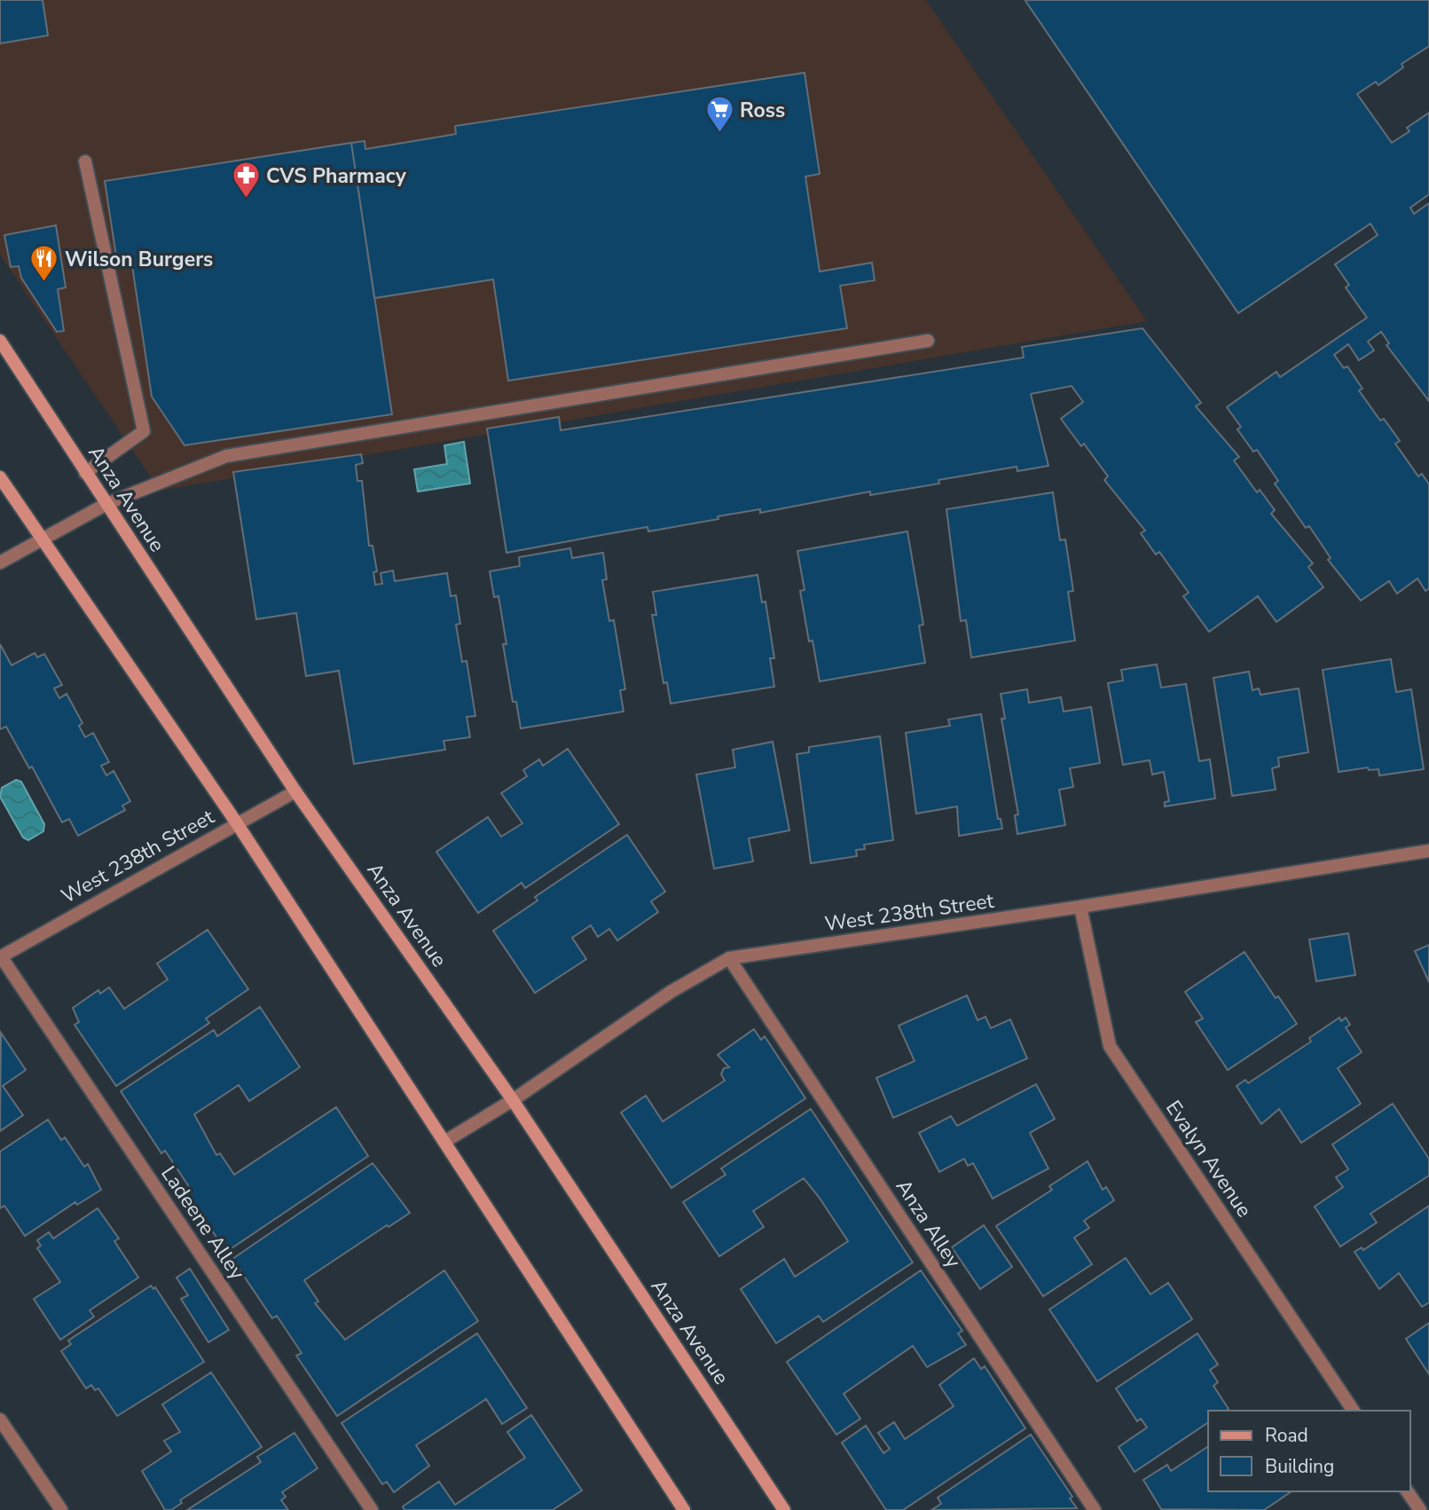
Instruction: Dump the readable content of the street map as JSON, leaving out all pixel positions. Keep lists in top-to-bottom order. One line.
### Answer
{"streets":{"main road":["Anza Avenue"],"street":["West 238th Street","Evalyn Avenue","Ladeene Alley","Anza Alley"]},"crossings":[["Anza Avenue","West 238th Street"],["West 238th Street","Evalyn Avenue"],["West 238th Street","Ladeene Alley"],["West 238th Street","Anza Alley"]],"places":{"supermarket":["Ross"],"pharmacy":["CVS Pharmacy"],"restaurant":["Wilson Burgers"]},"legend":["Road","Building"]}
